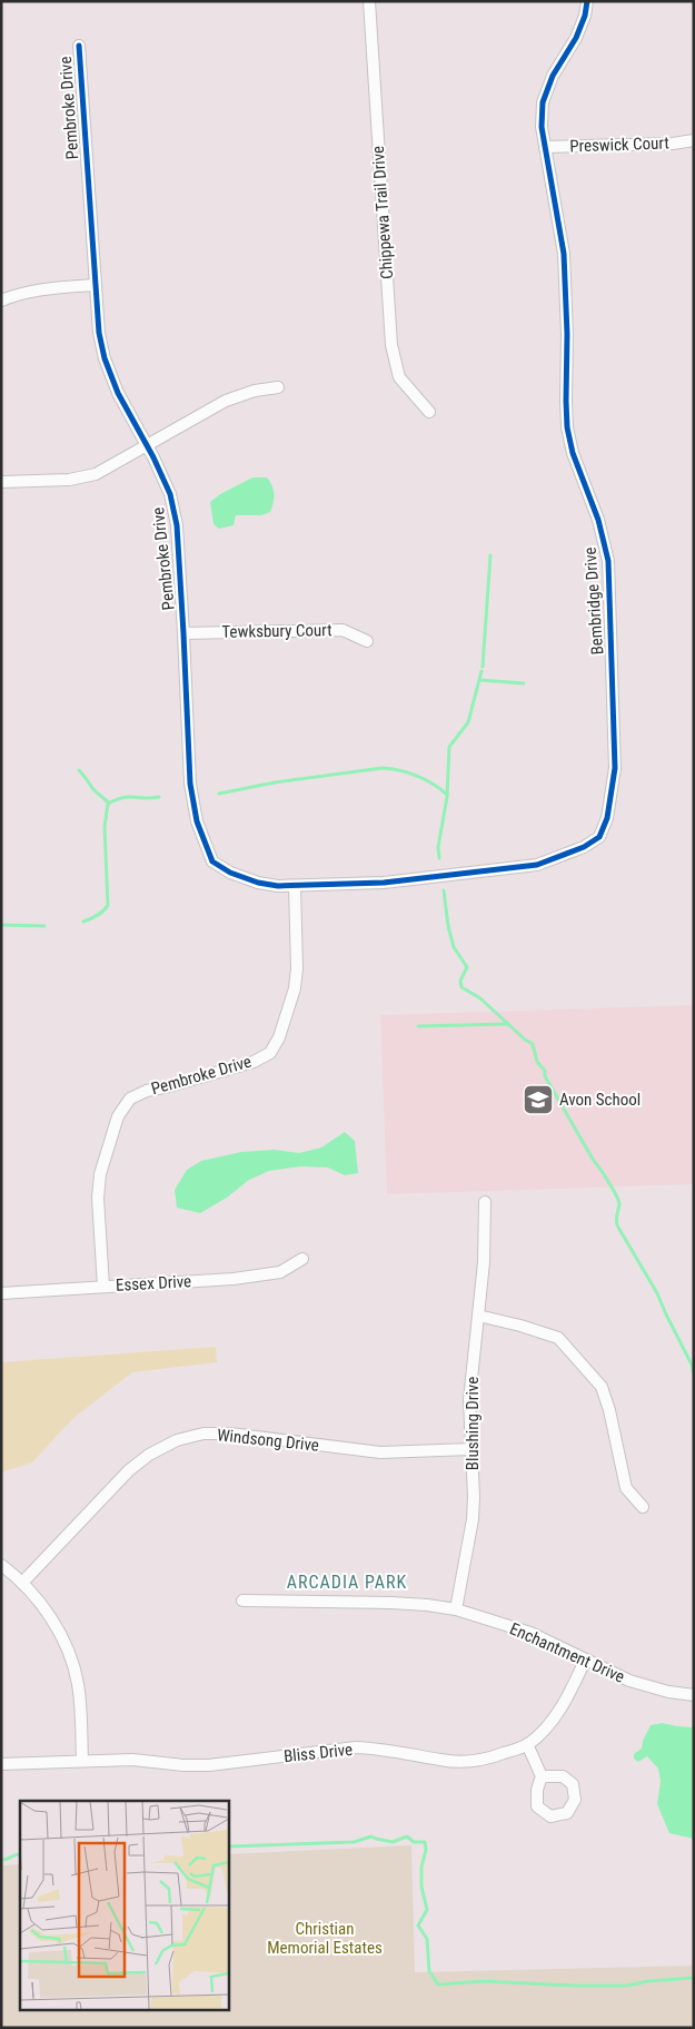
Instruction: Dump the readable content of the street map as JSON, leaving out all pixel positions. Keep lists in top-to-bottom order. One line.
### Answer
{"streets":{"street":["Pembroke Drive","Preswick Court","Chippewa Trail Drive","Bembridge Drive","Tewksbury Court","Essex Drive","Blushing Drive","Windsong Drive","Enchantment Drive","Bliss Drive"]},"crossings":[["Pembroke Drive","Bembridge Drive"],["Pembroke Drive","Tewksbury Court"],["Pembroke Drive","Essex Drive"],["Preswick Court","Bembridge Drive"],["Blushing Drive","Windsong Drive"],["Blushing Drive","Enchantment Drive"],["Enchantment Drive","Bliss Drive"]],"districts":["ARCADIA PARK"],"parks":["Christian Memorial Estates"],"places":{"school or university":["Avon School"]}}
